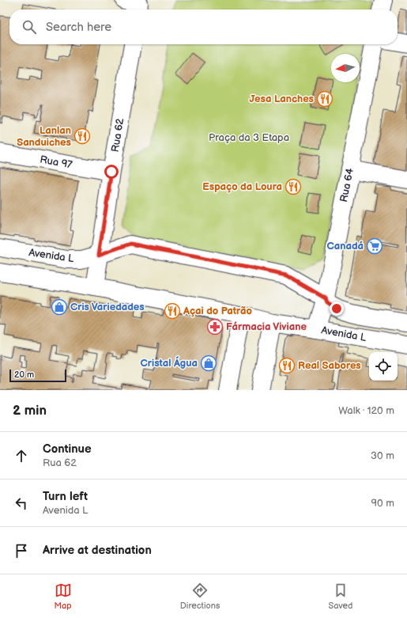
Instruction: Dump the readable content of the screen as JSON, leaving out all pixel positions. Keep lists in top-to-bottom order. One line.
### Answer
{"streets":{"street":["Rua 62","Rua 97","Rua 64","Avenida L"]},"crossings":[["Rua 62","Rua 97"],["Rua 62","Avenida L"],["Rua 64","Avenida L"]],"parks":["Praça da 3 Etapa"],"places":{"restaurant":["Jesa Lanches","Lanlan Sanduiches","Espaço da Loura","Açai do Patrão","Real Sabores"],"supermarket":["Canadá"],"shop":["Cris Variedades","Cristal Água"],"pharmacy":["Fármacia Viviane"]},"scale_bar":"20 m","north":"left","page":{"search":"Search here","scale":"20 m","heading":["2 min","Walk · 120 m"],"list":[["Continue","Rua 62","30 m"],["Turn left","Avenida L","90 m"],"Arrive at destination"],"nav":["Map","Directions","Saved"]}}
